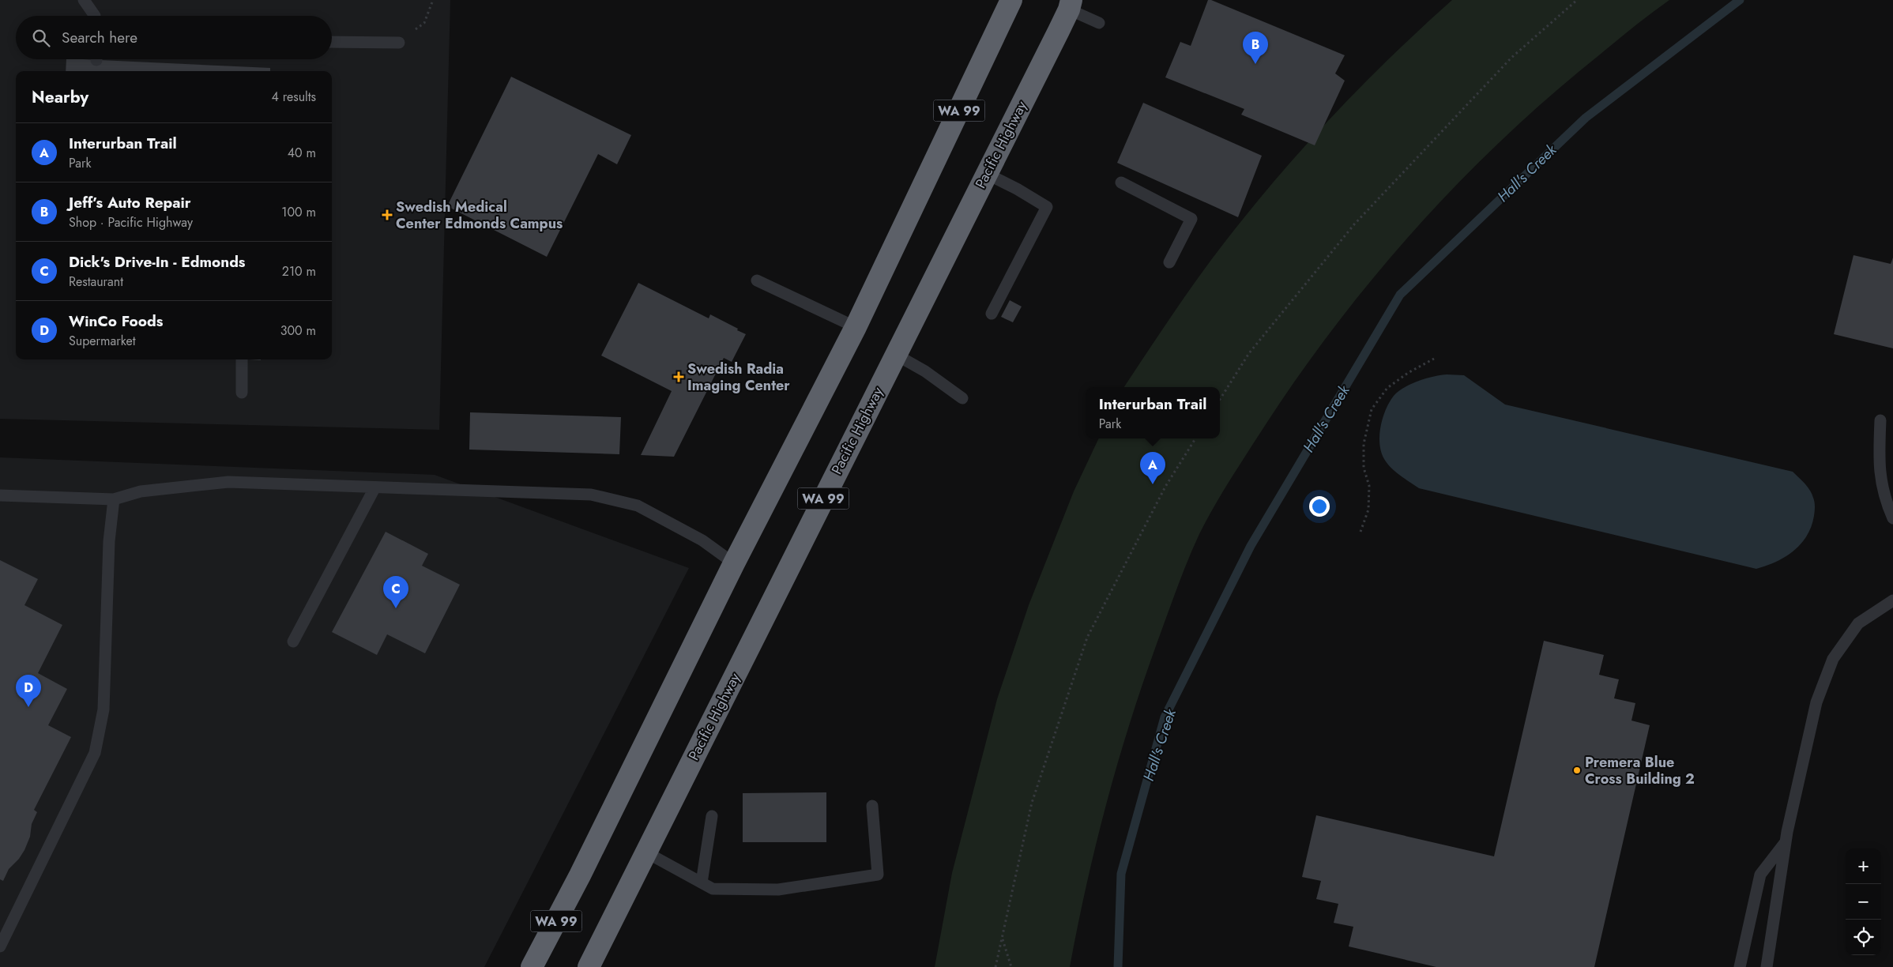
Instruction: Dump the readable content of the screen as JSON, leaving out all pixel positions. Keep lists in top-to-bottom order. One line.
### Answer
{"streets":{"highway":["WA 99","Pacific Highway"]},"water":["Hall's Creek"],"places":{"health":["Swedish Medical Center Edmonds Campus","Swedish Radia Imaging Center"],"other":["Premera Blue Cross Building 2"]},"page":{"search":"Search here","pins":["B","A","C","D"],"heading":["Nearby","4 results"],"list":[{"mark":"A","name":"Interurban Trail","note":"Park","value":"40 m"},{"mark":"B","name":"Jeff’s Auto Repair","note":"Shop · Pacific Highway","value":"100 m"},{"mark":"C","name":"Dick's Drive-In - Edmonds","note":"Restaurant","value":"210 m"},{"mark":"D","name":"WinCo Foods","note":"Supermarket","value":"300 m"}],"popup":["Interurban Trail","Park"],"map_buttons":["+","−"]}}
